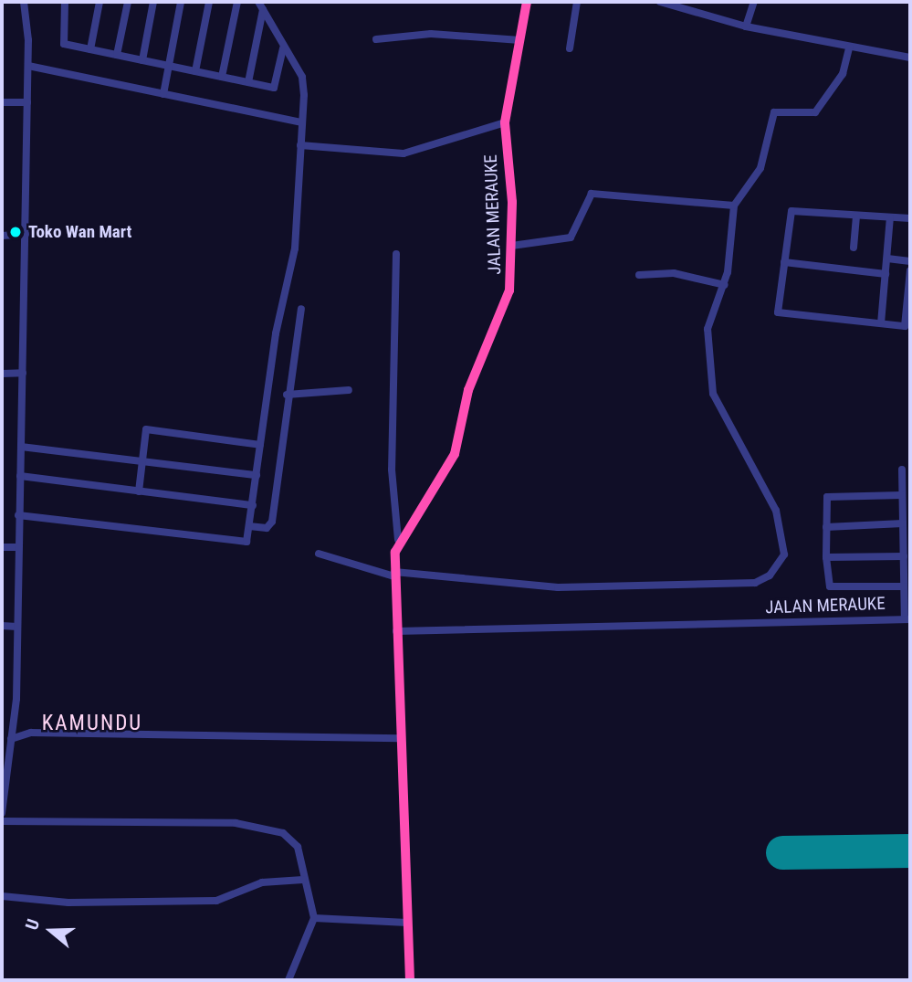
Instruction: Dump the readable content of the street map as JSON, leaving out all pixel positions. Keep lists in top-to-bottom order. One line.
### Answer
{"streets":{"highway":["JALAN MERAUKE"]},"districts":["KAMUNDU"],"places":["Toko Wan Mart"],"north":"left"}
